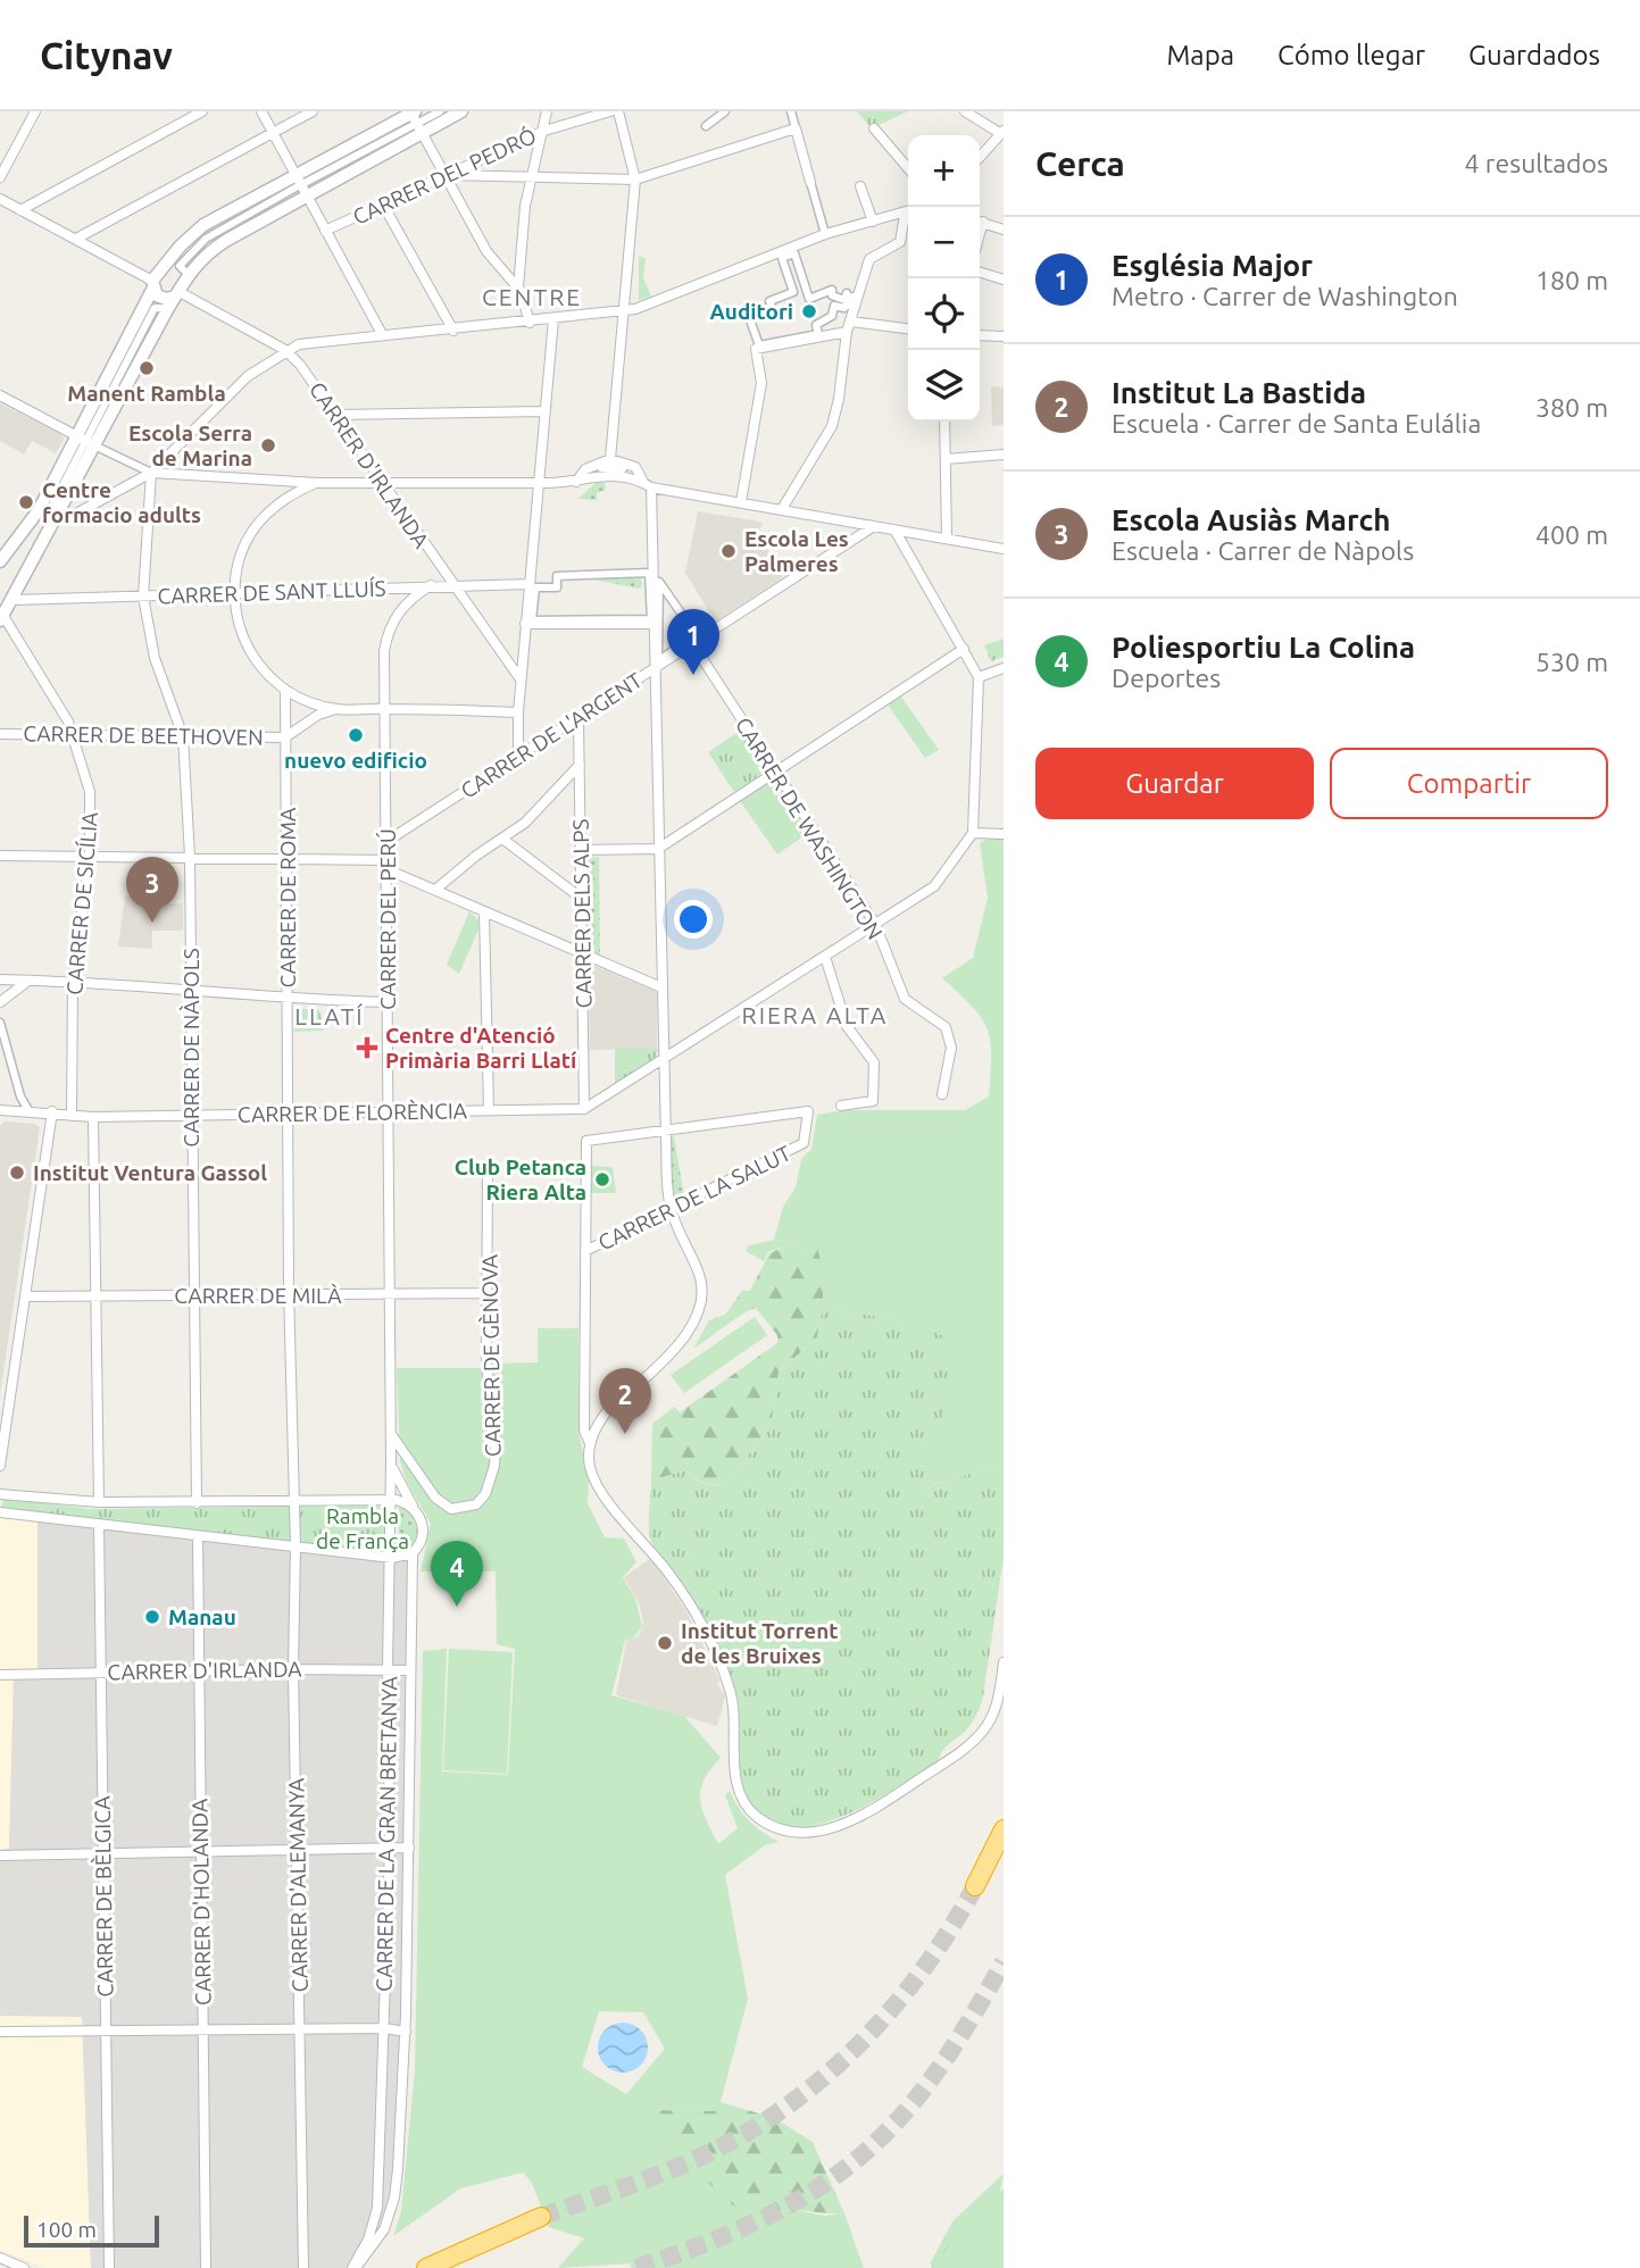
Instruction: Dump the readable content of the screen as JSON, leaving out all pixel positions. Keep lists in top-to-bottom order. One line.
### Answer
{"streets":{"street":["CARRER DEL PEDRÓ","CARRER D'IRLANDA","CARRER DE SANT LLUÍS","CARRER DE BEETHOVEN","CARRER DE L'ARGENT","CARRER DE WASHINGTON","CARRER DE ROMA","CARRER DE SICÍLIA","CARRER DELS ALPS","CARRER DEL PERÚ","CARRER DE NÀPOLS","CARRER DE FLORÈNCIA","CARRER DE LA SALUT","CARRER DE MILÀ","CARRER DE GÈNOVA","CARRER DE LA GRAN BRETANYA","CARRER D'ALEMANYA","CARRER DE BÈLGICA","CARRER D'HOLANDA"]},"crossings":[["CARRER D'IRLANDA","CARRER DE SANT LLUÍS"],["CARRER D'IRLANDA","CARRER DE LA GRAN BRETANYA"],["CARRER D'IRLANDA","CARRER D'ALEMANYA"],["CARRER D'IRLANDA","CARRER DE BÈLGICA"],["CARRER D'IRLANDA","CARRER D'HOLANDA"],["CARRER DE SANT LLUÍS","CARRER DEL PERÚ"],["CARRER DE SANT LLUÍS","CARRER DE NÀPOLS"],["CARRER DE BEETHOVEN","CARRER DE ROMA"],["CARRER DE BEETHOVEN","CARRER DE SICÍLIA"],["CARRER DE BEETHOVEN","CARRER DE NÀPOLS"],["CARRER DE L'ARGENT","CARRER DE WASHINGTON"],["CARRER DE L'ARGENT","CARRER DELS ALPS"],["CARRER DE L'ARGENT","CARRER DEL PERÚ"],["CARRER DE ROMA","CARRER DE FLORÈNCIA"],["CARRER DE ROMA","CARRER DE MILÀ"],["CARRER DE ROMA","CARRER D'ALEMANYA"],["CARRER DE SICÍLIA","CARRER DE FLORÈNCIA"],["CARRER DELS ALPS","CARRER DE FLORÈNCIA"],["CARRER DEL PERÚ","CARRER DE FLORÈNCIA"],["CARRER DEL PERÚ","CARRER DE MILÀ"],["CARRER DEL PERÚ","CARRER DE GÈNOVA"],["CARRER DEL PERÚ","CARRER DE LA GRAN BRETANYA"],["CARRER DE NÀPOLS","CARRER DE FLORÈNCIA"],["CARRER DE NÀPOLS","CARRER DE MILÀ"],["CARRER DE MILÀ","CARRER DE GÈNOVA"]],"districts":["CENTRE","RIERA ALTA","LLATÍ"],"parks":["Rambla de França"],"places":{"other":["Auditori","Manent Rambla","Escola Serra de Marina","Centre formacio adults","Escola Les Palmeres","nuevo edificio","Institut Ventura Gassol","Club Petanca Riera Alta","Manau","Institut Torrent de les Bruixes"],"health":["Centre d'Atenció Primària Barri Llatí"]},"scale_bar":"100 m","page":{"header":"Citynav","nav":["Mapa","Cómo llegar","Guardados"],"heading":["Cerca","4 resultados"],"map_buttons":["+","−"],"list":[{"mark":"1","name":"Església Major","note":"Metro · Carrer de Washington","value":"180 m"},{"mark":"2","name":"Institut La Bastida","note":"Escuela · Carrer de Santa Eulália","value":"380 m"},{"mark":"3","name":"Escola Ausiàs March","note":"Escuela · Carrer de Nàpols","value":"400 m"},{"mark":"4","name":"Poliesportiu La Colina","note":"Deportes","value":"530 m"}],"pins":["1","3","2","4"],"buttons":["Guardar","Compartir"],"scale":"100 m"}}
